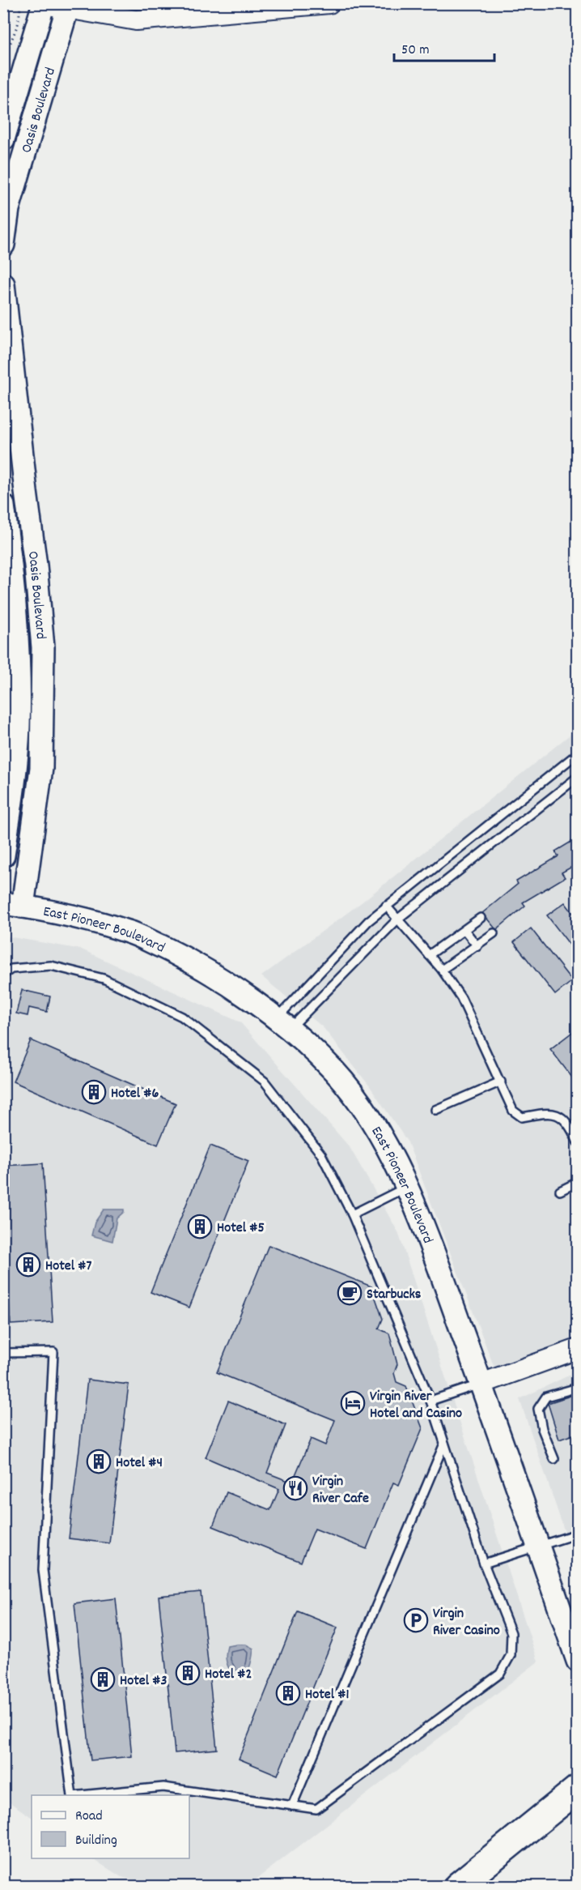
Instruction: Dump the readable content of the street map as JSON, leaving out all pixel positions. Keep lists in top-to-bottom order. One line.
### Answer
{"streets":{"main road":["Oasis Boulevard","East Pioneer Boulevard"]},"crossings":[["Oasis Boulevard","East Pioneer Boulevard"]],"places":{"building":["Hotel #6","Hotel #5","Hotel #7","Hotel #4","Hotel #2","Hotel #3","Hotel #1"],"cafe":["Starbucks"],"hotel":["Virgin River Hotel and Casino"],"restaurant":["Virgin River Cafe"],"parking":["Virgin River Casino"]},"legend":["Road","Building"],"scale_bar":"50 m"}
